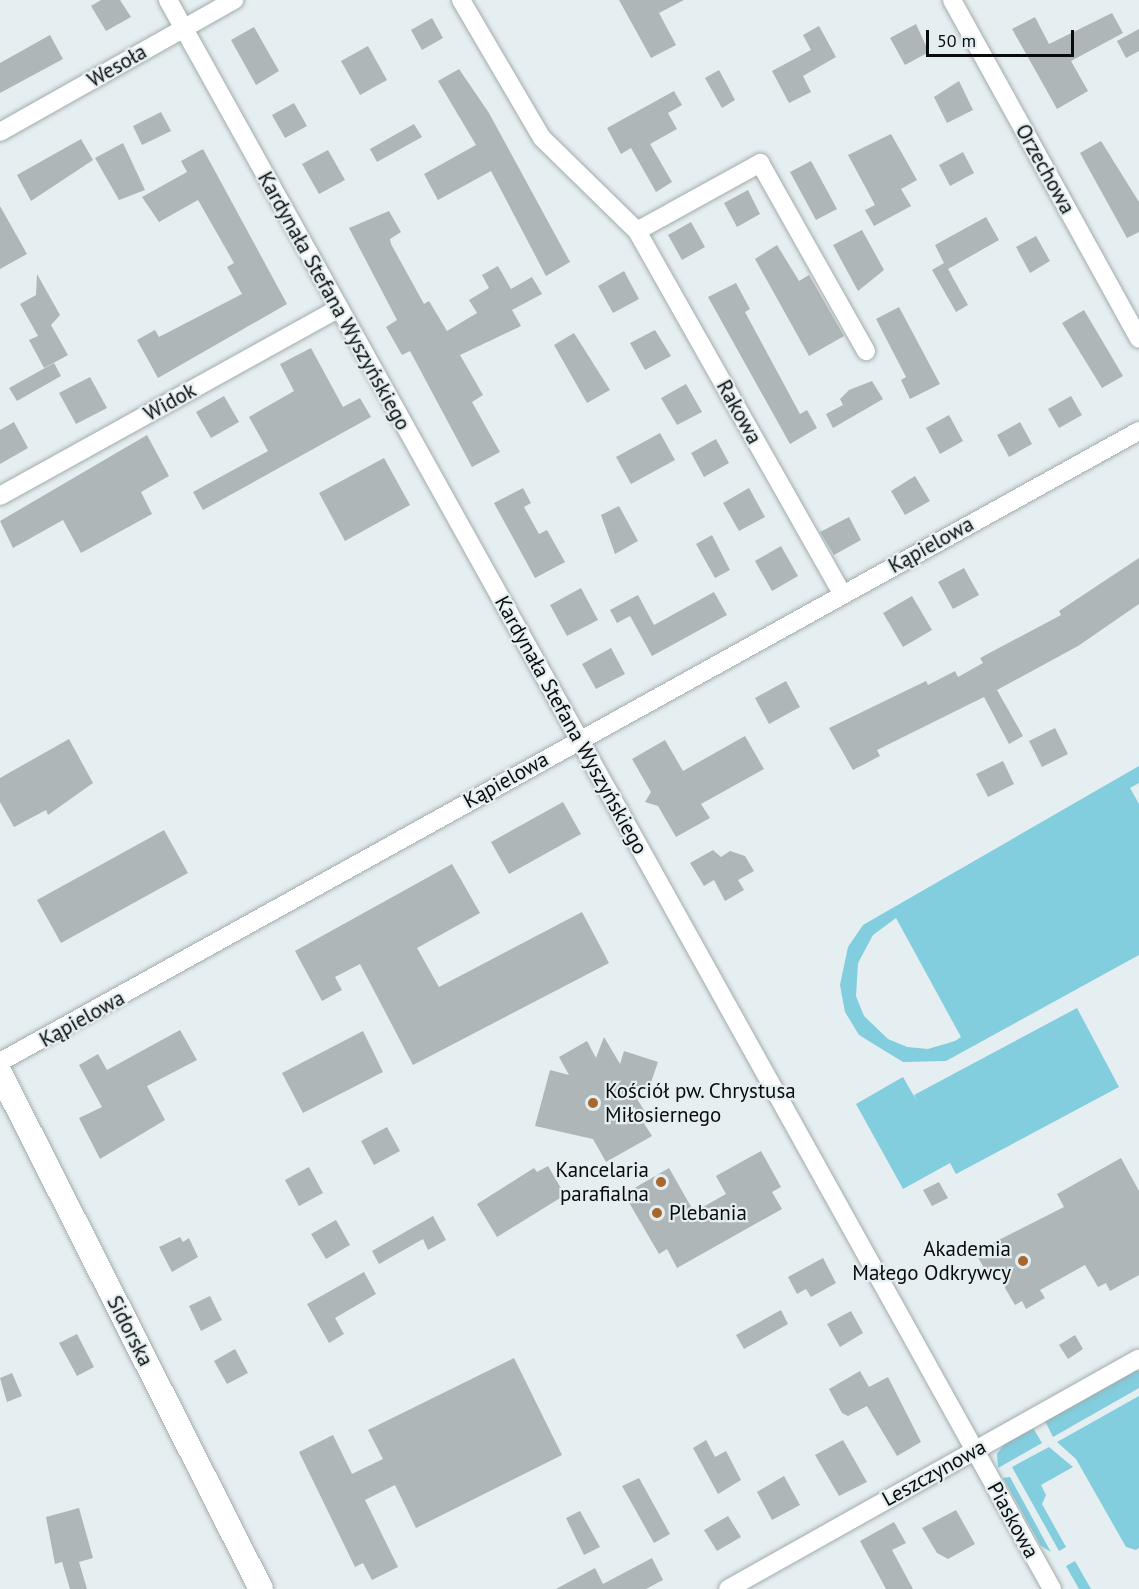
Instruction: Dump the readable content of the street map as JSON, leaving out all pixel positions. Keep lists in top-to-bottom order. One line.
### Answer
{"streets":{"street":["Wesoła","Orzechowa","Kardynała Stefana Wyszyńskiego","Widok","Rakowa","Kąpielowa","Sidorska","Leszczynowa","Piaskowa"]},"crossings":[["Wesoła","Kardynała Stefana Wyszyńskiego"],["Kardynała Stefana Wyszyńskiego","Widok"],["Kardynała Stefana Wyszyńskiego","Kąpielowa"],["Kardynała Stefana Wyszyńskiego","Leszczynowa"],["Kardynała Stefana Wyszyńskiego","Piaskowa"],["Rakowa","Kąpielowa"],["Leszczynowa","Piaskowa"]],"places":["Kościół pw. Chrystusa Miłosiernego","Kancelaria parafialna","Plebania","Akademia Małego Odkrywcy"],"scale_bar":"50 m"}
